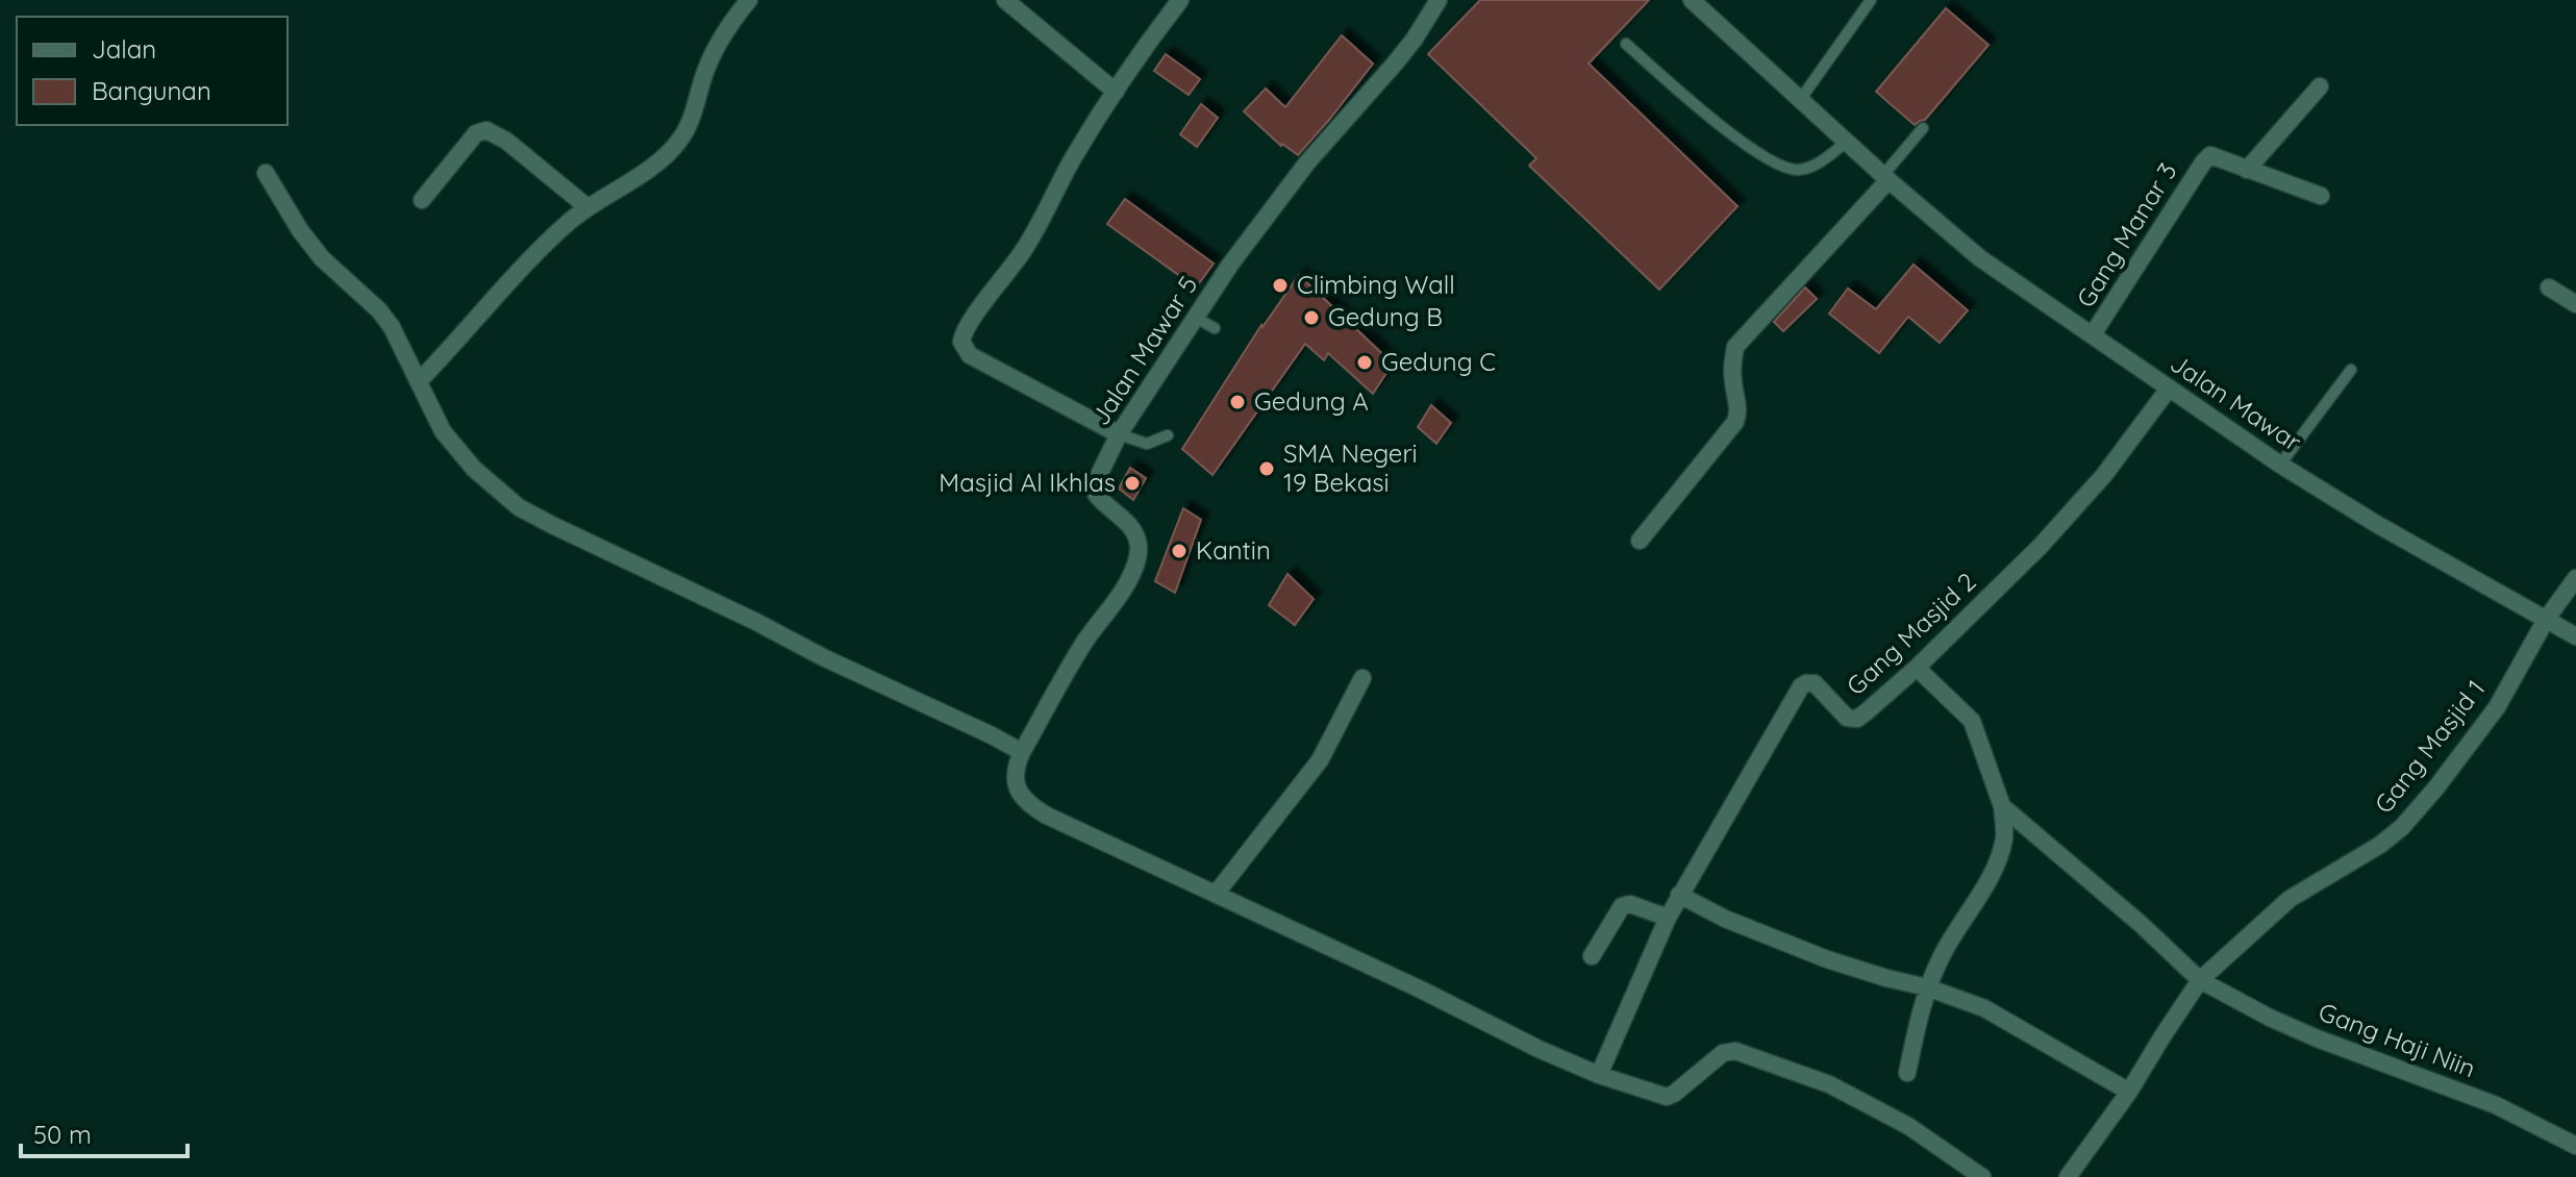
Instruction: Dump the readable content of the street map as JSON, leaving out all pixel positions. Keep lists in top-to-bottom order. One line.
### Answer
{"streets":{"street":["Gang Manar 3","Jalan Mawar 5","Jalan Mawar","Gang Masjid 2","Gang Masjid 1","Gang Haji Niin"]},"crossings":[["Gang Manar 3","Jalan Mawar"],["Jalan Mawar","Gang Masjid 2"],["Jalan Mawar","Gang Masjid 1"],["Gang Masjid 1","Gang Haji Niin"]],"places":["Climbing Wall","Gedung B","Gedung C","Gedung A","SMA Negeri 19 Bekasi","Masjid Al Ikhlas","Kantin"],"legend":["Jalan","Bangunan"],"scale_bar":"50 m"}
